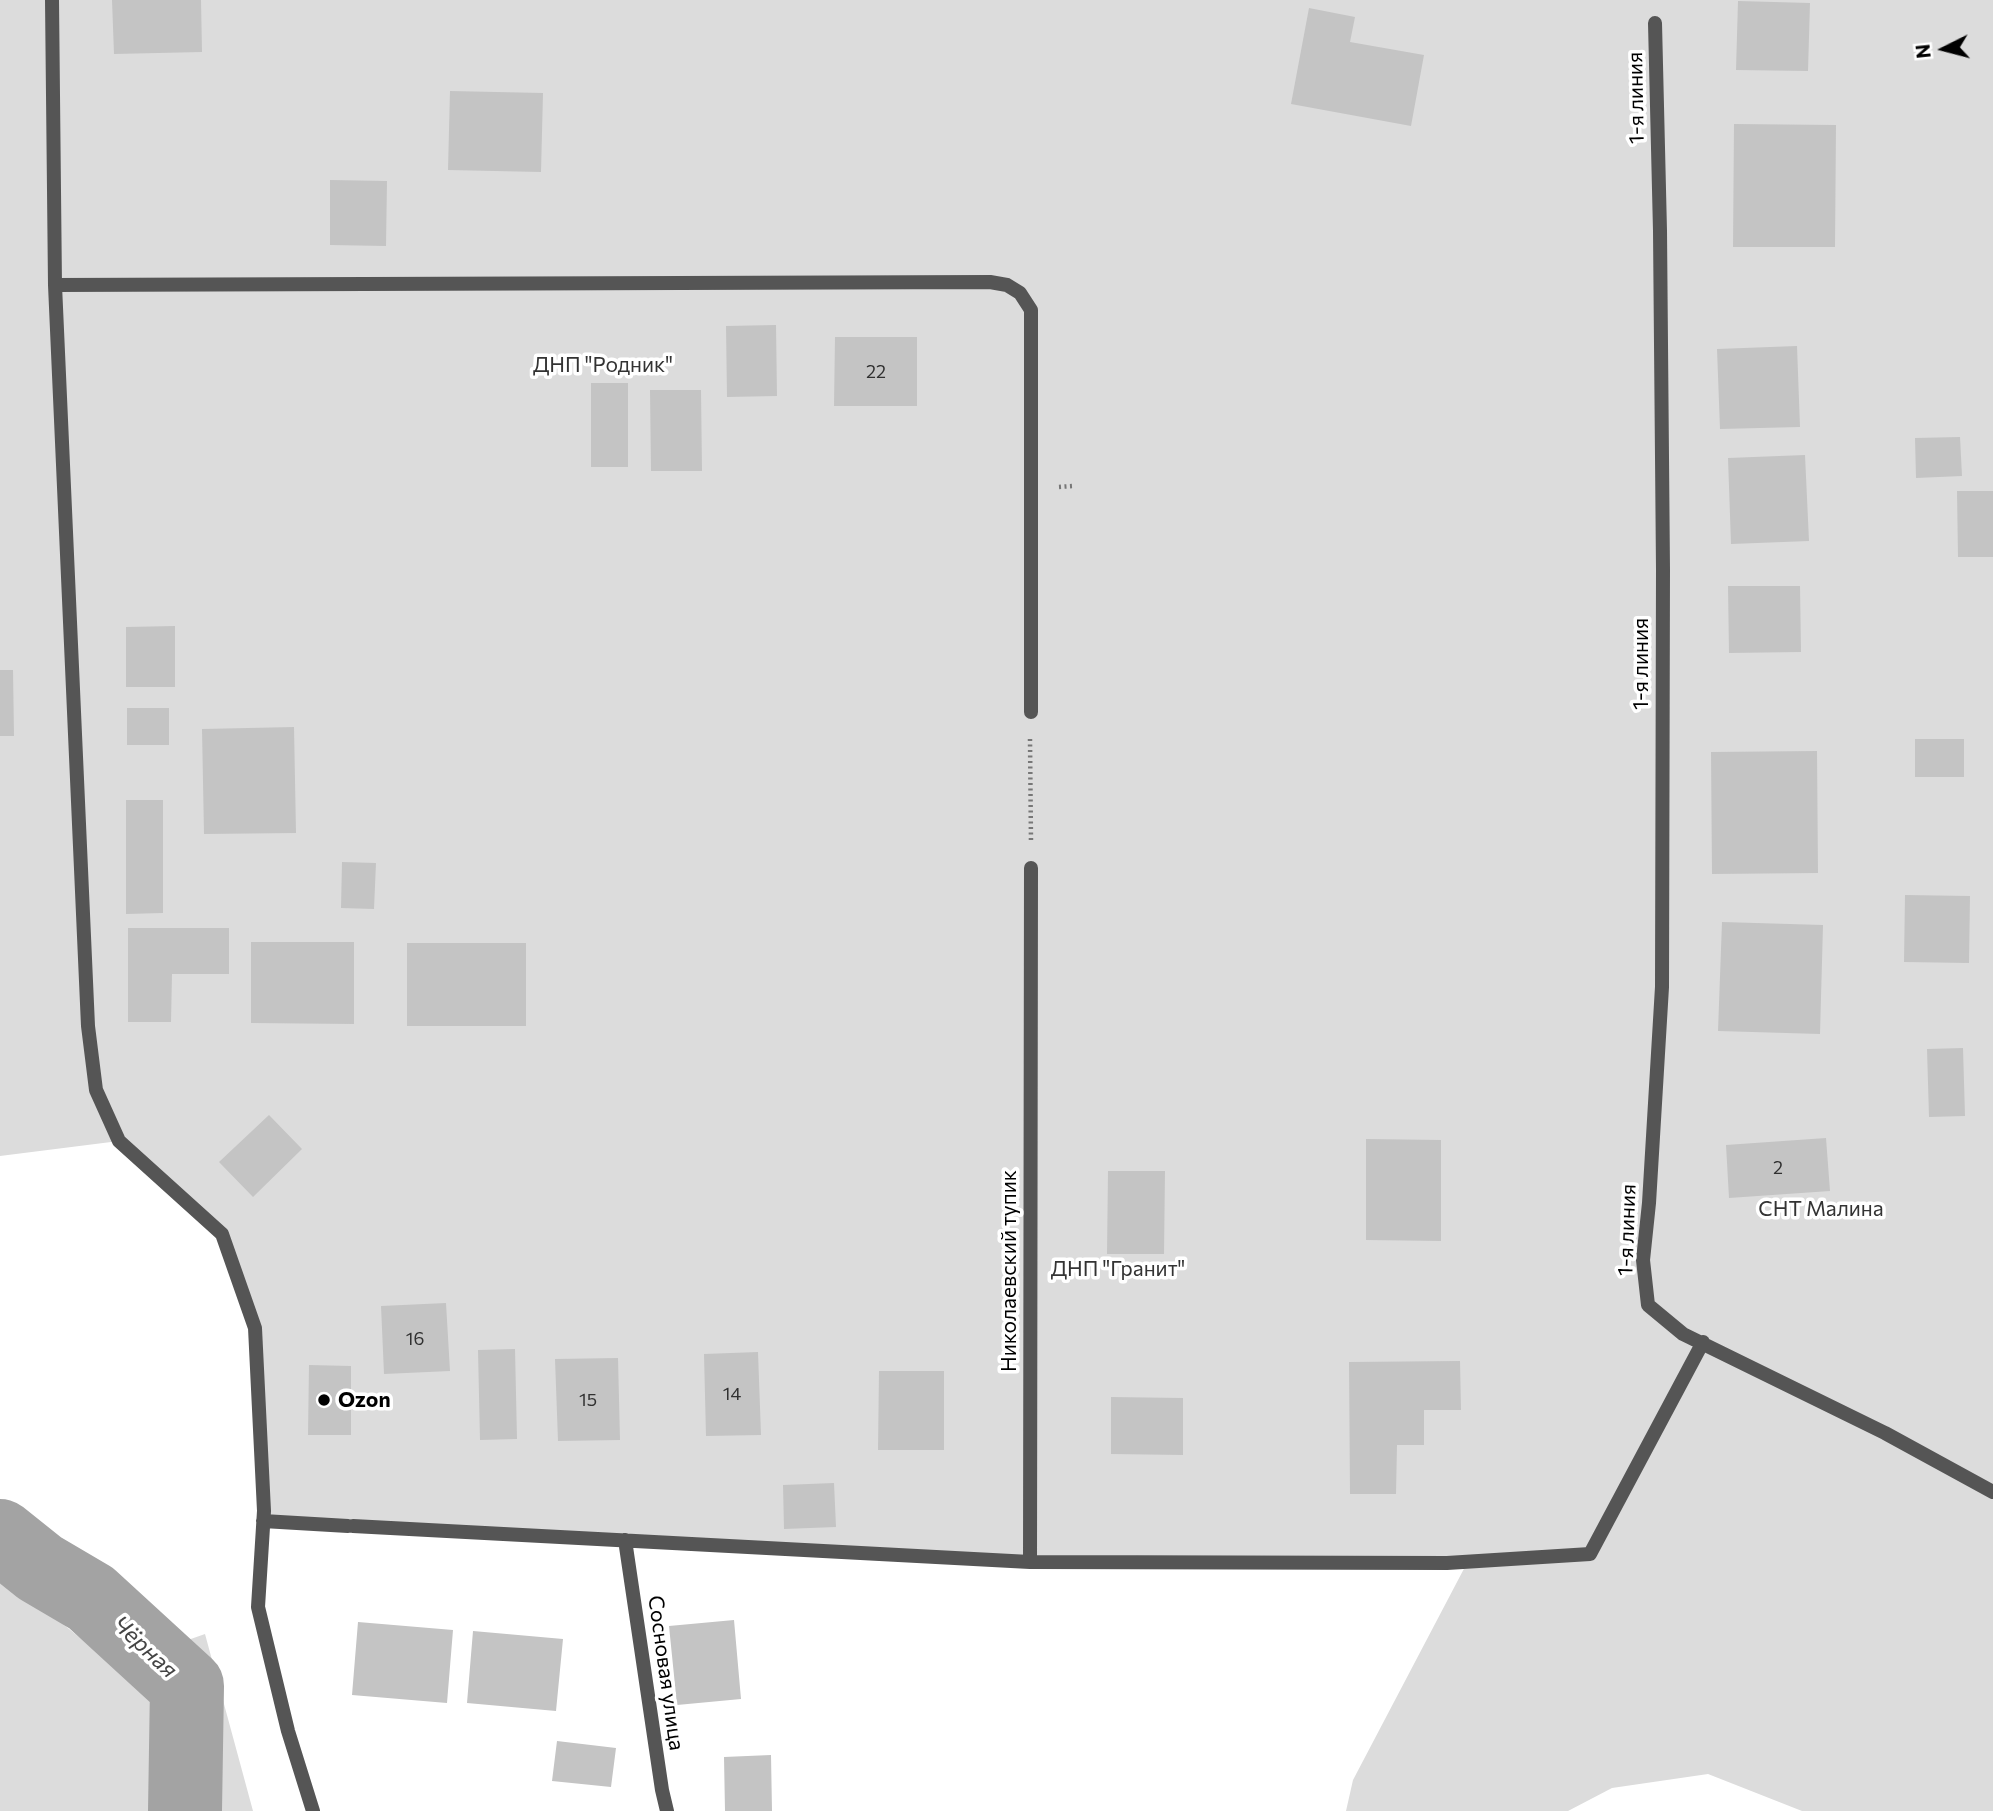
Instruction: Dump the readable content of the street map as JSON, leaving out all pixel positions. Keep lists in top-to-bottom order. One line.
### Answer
{"streets":{"street":["1-я линия","Николаевский тупик","Сосновая улица"]},"water":["Чёрная"],"parks":["ДНП \"Родник\"","СНТ Малина","ДНП \"Гранит\""],"places":["Ozon"],"house_numbers":["22","2","16","14","15"],"north":"left"}
